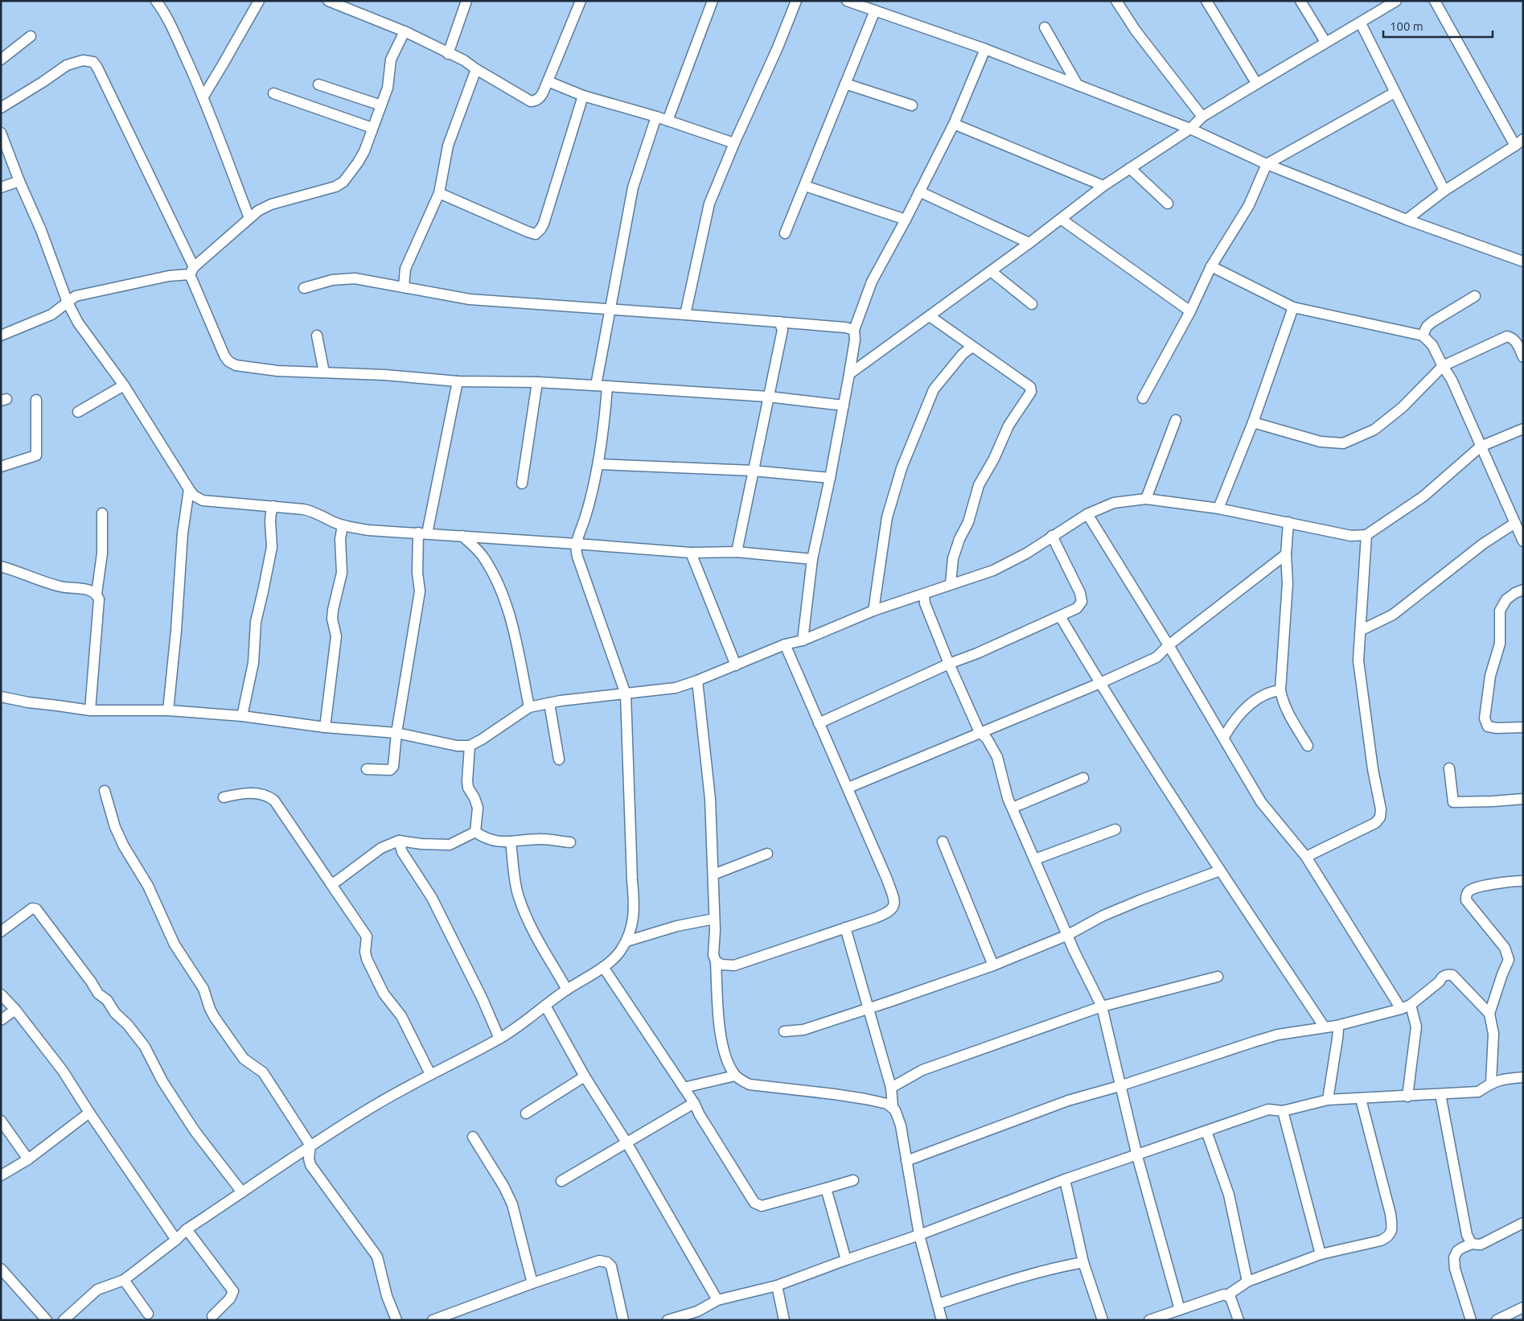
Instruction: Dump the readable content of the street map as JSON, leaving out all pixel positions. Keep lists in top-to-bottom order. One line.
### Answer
{"scale_bar":"100 m"}
